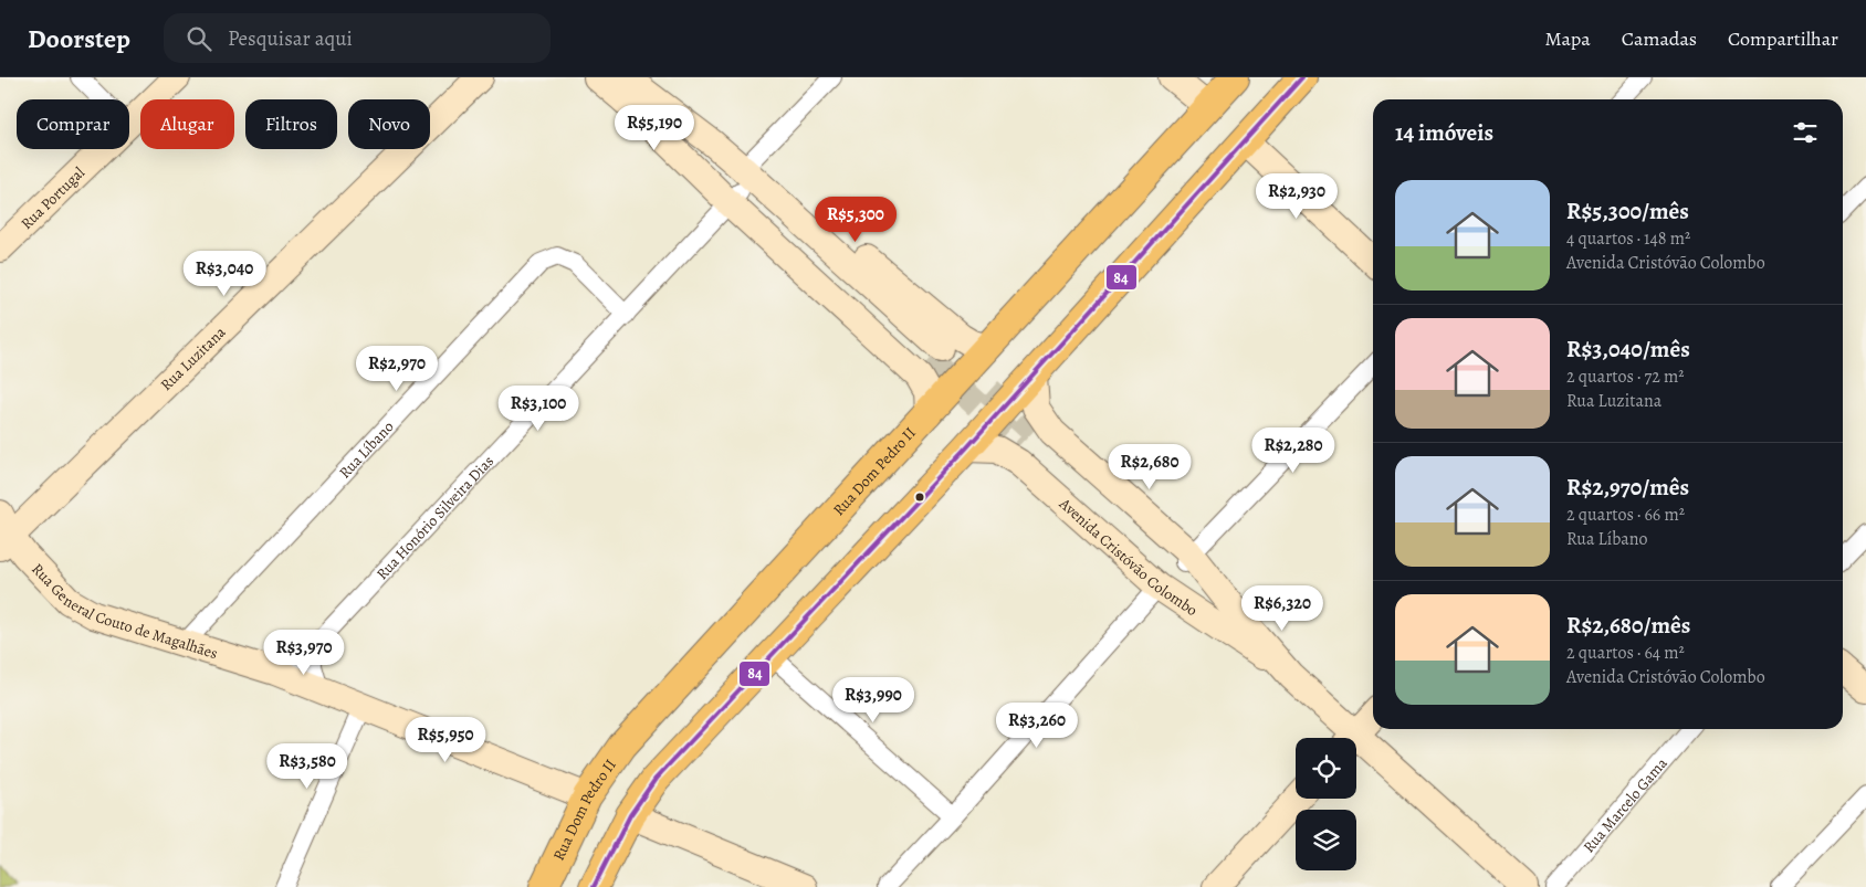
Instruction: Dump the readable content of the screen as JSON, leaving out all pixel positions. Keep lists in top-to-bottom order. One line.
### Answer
{"streets":{"main road":["Rua Portugal","Rua Luzitana","Rua Dom Pedro II","Avenida Cristóvão Colombo","Rua General Couto de Magalhães"],"street":["Rua Líbano","Rua Honório Silveira Dias","Rua Marcelo Gama"]},"crossings":[["Rua Luzitana","Rua General Couto de Magalhães"],["Rua Líbano","Rua Honório Silveira Dias"],["Rua Líbano","Rua General Couto de Magalhães"],["Rua Dom Pedro II","Rua General Couto de Magalhães"],["Rua Honório Silveira Dias","Rua General Couto de Magalhães"]],"lines":["transit line 84"],"page":{"header":"Doorstep","search":"Pesquisar aqui","nav":["Mapa","Camadas","Compartilhar"],"chip":["Comprar","Alugar","Filtros","Novo"],"heading":"14 imóveis","price":["R$5,190","R$2,930","R$5,300","R$3,040","R$2,970","R$3,100","R$2,280","R$2,680","R$6,320","R$3,970","R$3,990","R$3,260","R$5,950","R$3,580"],"list":[{"name":"R$5,300/mês","note":"4 quartos · 148 m² · Avenida Cristóvão Colombo"},{"name":"R$3,040/mês","note":"2 quartos · 72 m² · Rua Luzitana"},{"name":"R$2,970/mês","note":"2 quartos · 66 m² · Rua Líbano"},{"name":"R$2,680/mês","note":"2 quartos · 64 m² · Avenida Cristóvão Colombo"}]}}
